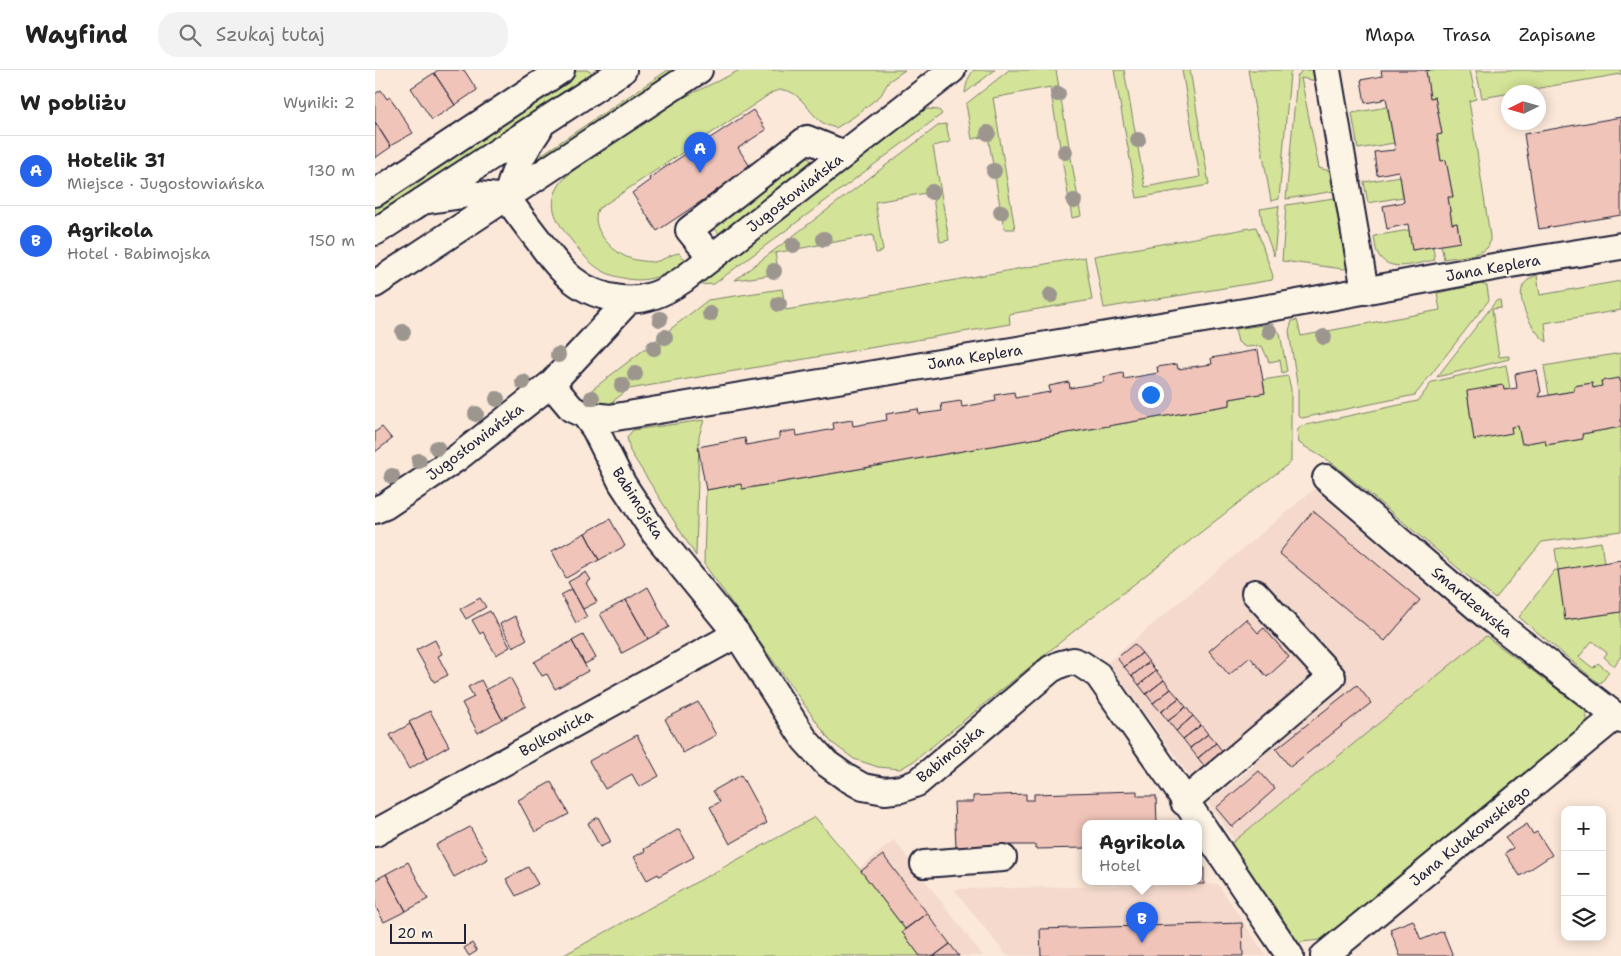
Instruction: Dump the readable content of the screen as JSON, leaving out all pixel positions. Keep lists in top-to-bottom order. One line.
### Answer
{"streets":{"street":["Jugosłowiańska","Jana Keplera","Babimojska","Smardzewska","Bolkowicka","Jana Kułakowskiego"]},"crossings":[["Jugosłowiańska","Babimojska"],["Jana Keplera","Babimojska"],["Babimojska","Bolkowicka"],["Smardzewska","Jana Kułakowskiego"]],"scale_bar":"20 m","north":"left","page":{"header":"Wayfind","search":"Szukaj tutaj","nav":["Mapa","Trasa","Zapisane"],"heading":["W pobliżu","Wyniki: 2"],"pins":["A","B"],"list":[{"mark":"A","name":"Hotelik 31","note":"Miejsce · Jugosłowiańska","value":"130 m"},{"mark":"B","name":"Agrikola","note":"Hotel · Babimojska","value":"150 m"}],"map_buttons":["+","−"],"popup":["Agrikola","Hotel"],"scale":"20 m"}}
